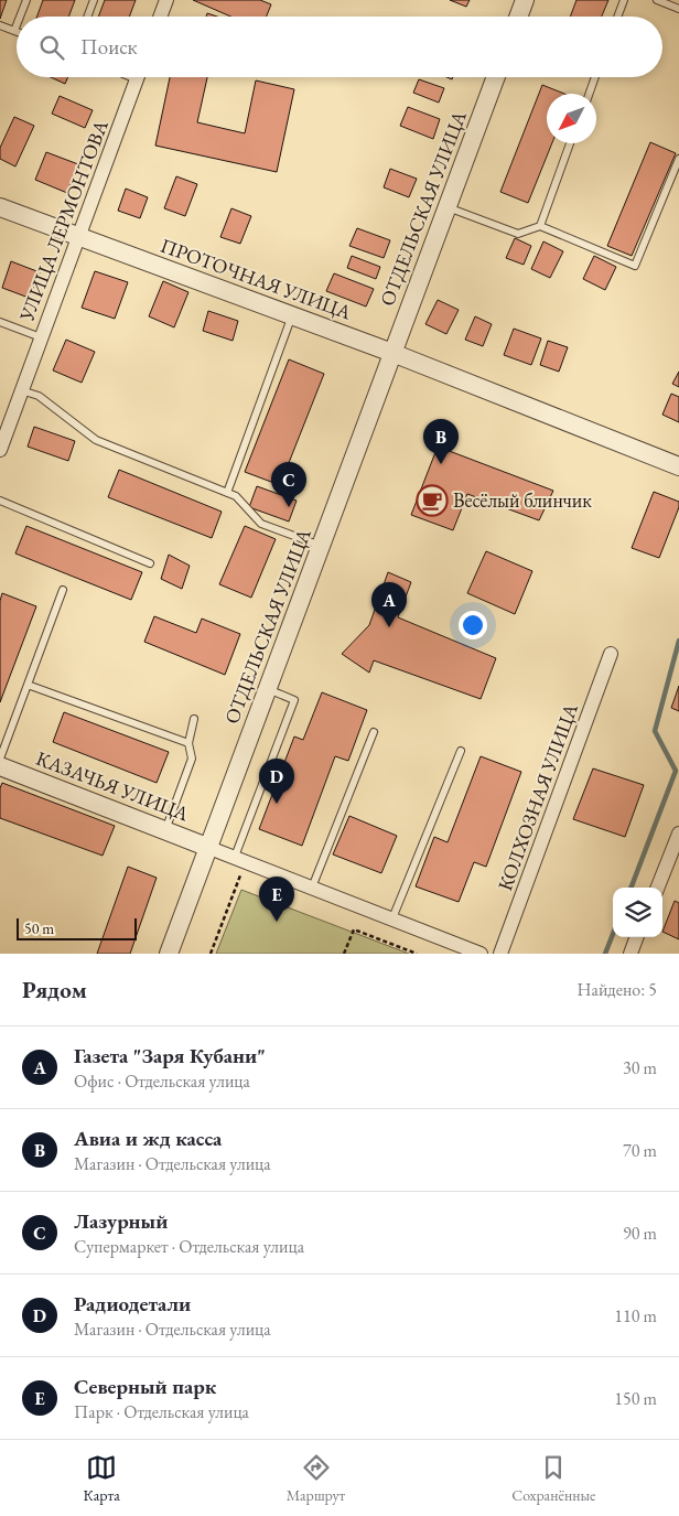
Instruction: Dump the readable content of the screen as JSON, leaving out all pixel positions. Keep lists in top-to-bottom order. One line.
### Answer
{"streets":{"street":["ОТДЕЛЬСКАЯ УЛИЦА","УЛИЦА ЛЕРМОНТОВА","ПРОТОЧНАЯ УЛИЦА","КАЗАЧЬЯ УЛИЦА","КОЛХОЗНАЯ УЛИЦА"]},"crossings":[["ОТДЕЛЬСКАЯ УЛИЦА","ПРОТОЧНАЯ УЛИЦА"],["ОТДЕЛЬСКАЯ УЛИЦА","КАЗАЧЬЯ УЛИЦА"],["УЛИЦА ЛЕРМОНТОВА","ПРОТОЧНАЯ УЛИЦА"]],"places":{"cafe":["Весёлый блинчик"]},"scale_bar":"50 m","north":"bottom left","page":{"search":"Поиск","pins":["B","C","A","D","E"],"scale":"50 m","heading":["Рядом","Найдено: 5"],"list":[{"mark":"A","name":"Газета \"Заря Кубани\"","note":"Офис · Отдельская улица","value":"30 m"},{"mark":"B","name":"Авиа и жд касса","note":"Магазин · Отдельская улица","value":"70 m"},{"mark":"C","name":"Лазурный","note":"Супермаркет · Отдельская улица","value":"90 m"},{"mark":"D","name":"Радиодетали","note":"Магазин · Отдельская улица","value":"110 m"},{"mark":"E","name":"Северный парк","note":"Парк · Отдельская улица","value":"150 m"}],"nav":["Карта","Маршрут","Сохранённые"]}}
